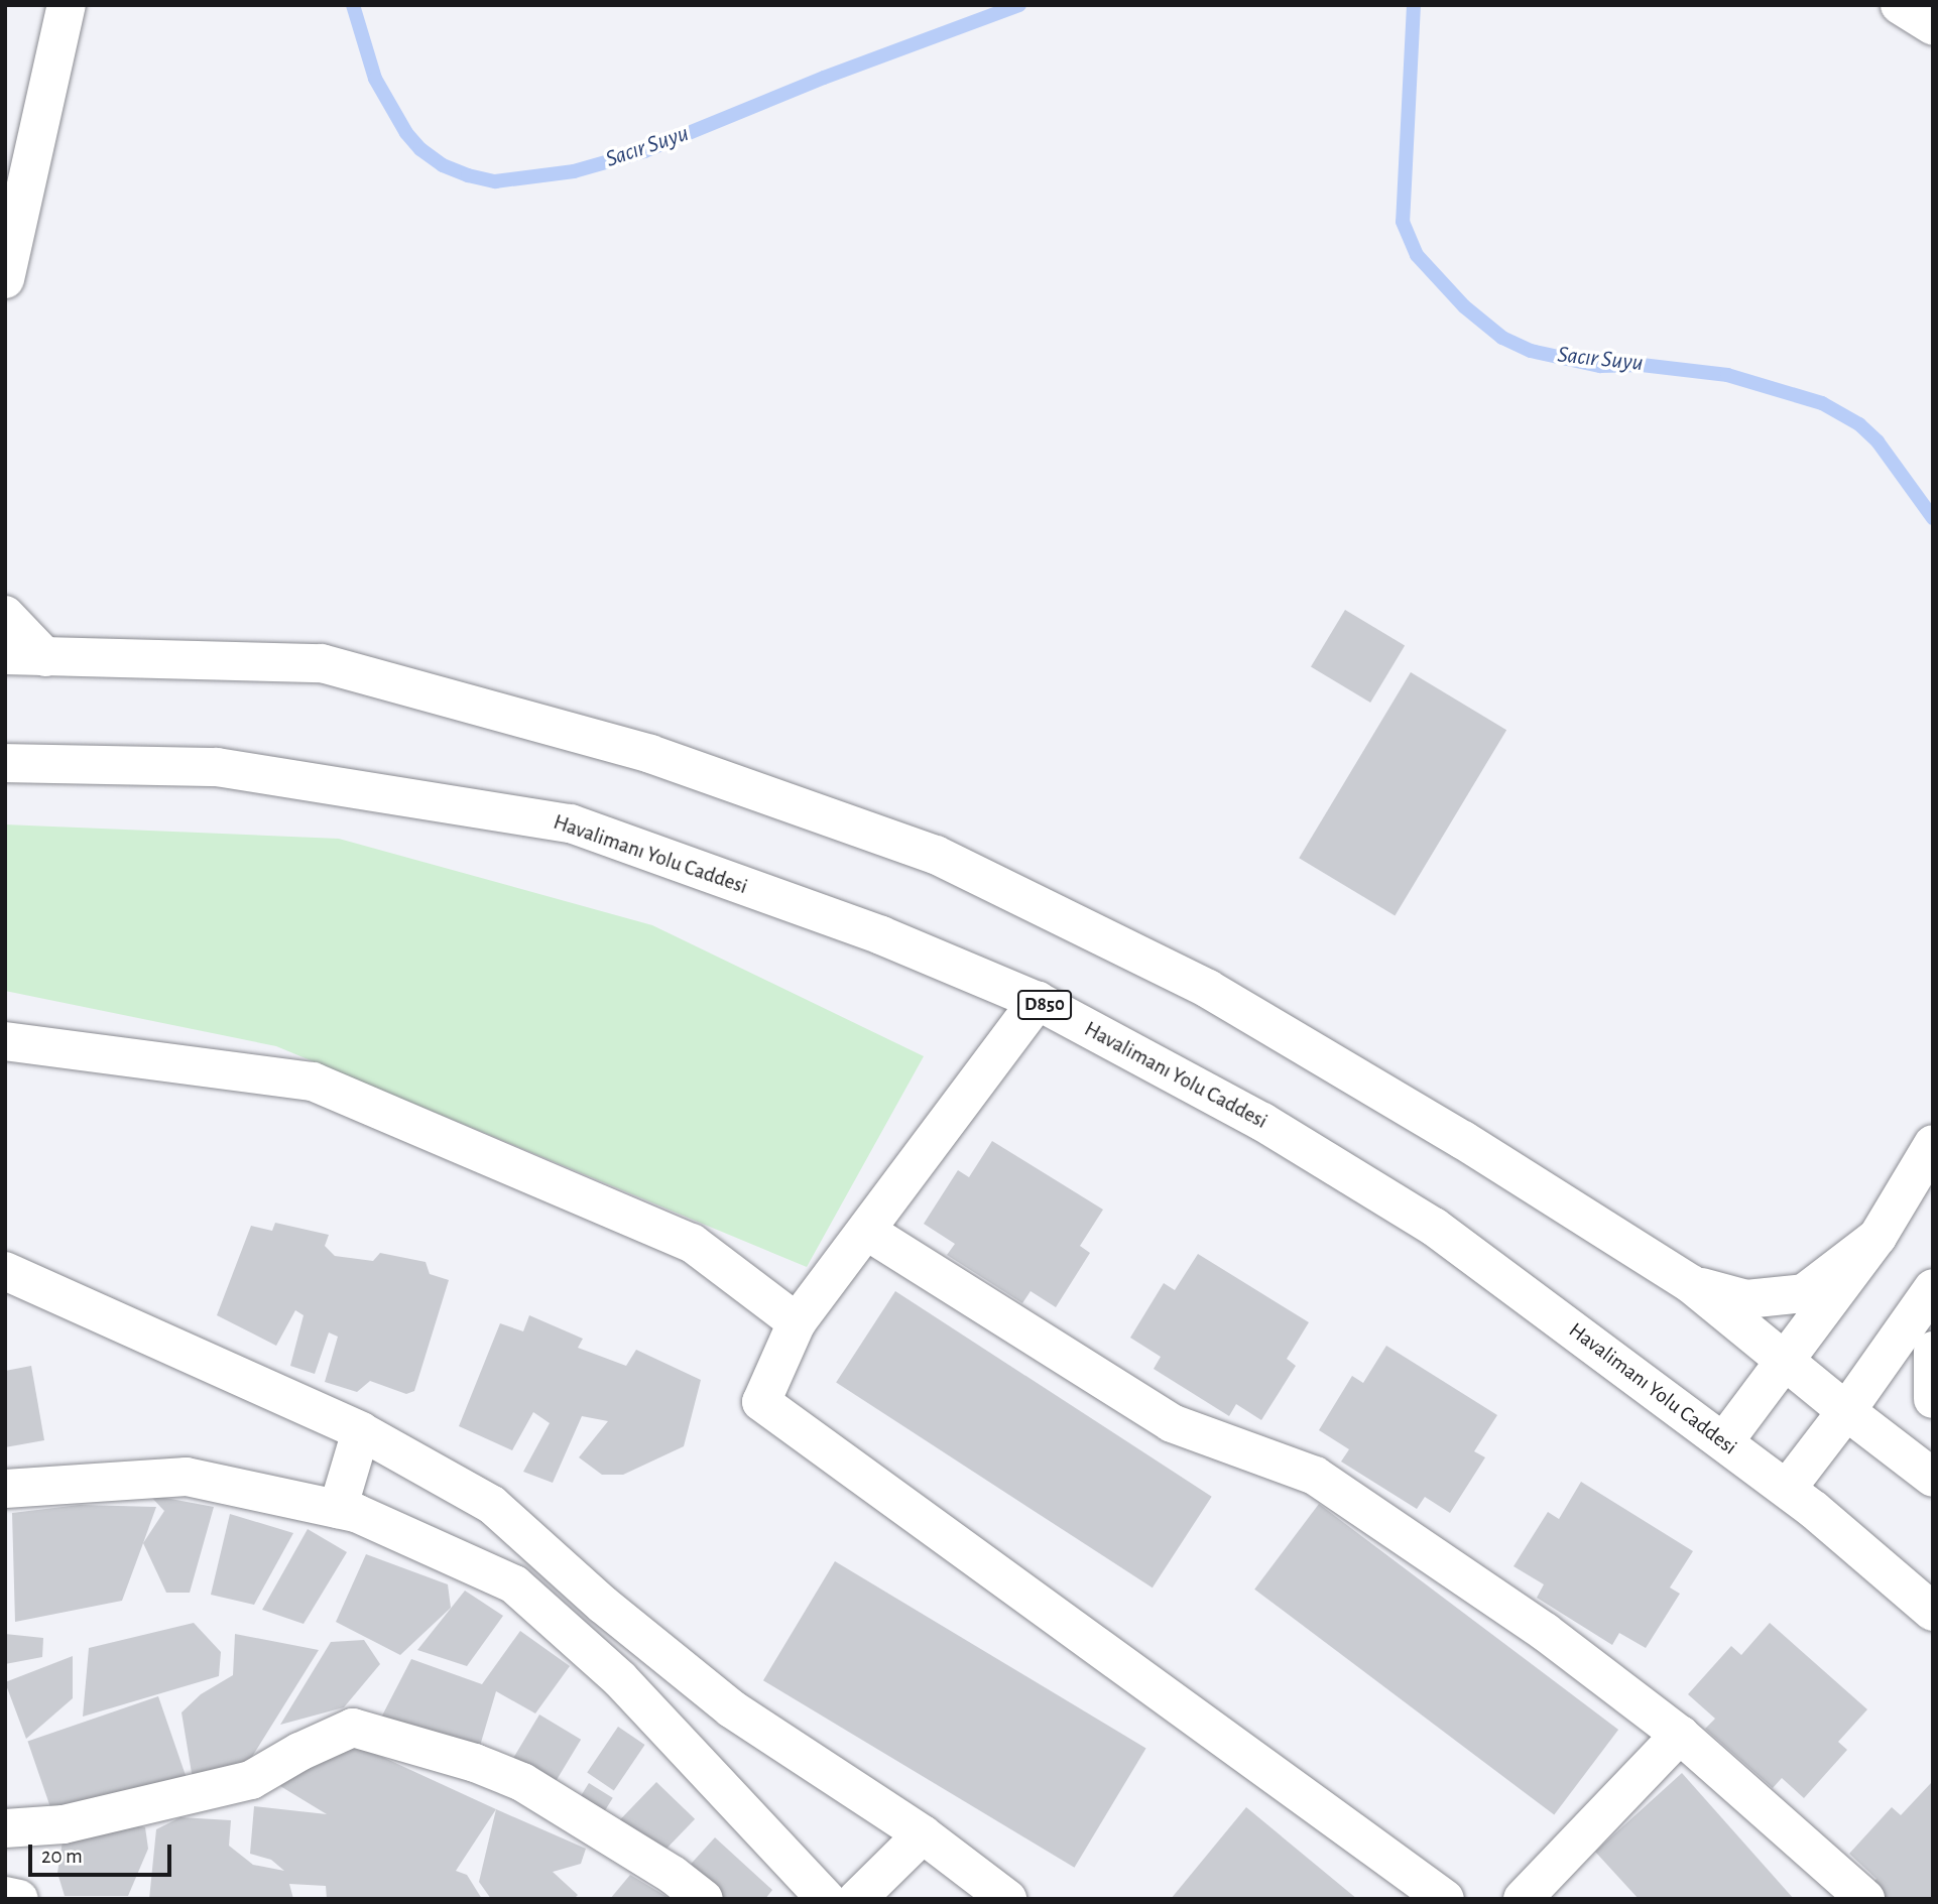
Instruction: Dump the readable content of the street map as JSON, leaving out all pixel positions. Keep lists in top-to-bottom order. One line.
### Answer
{"streets":{"main road":["Havalimanı Yolu Caddesi","D850"]},"water":["Sacır Suyu"],"scale_bar":"20 m"}
